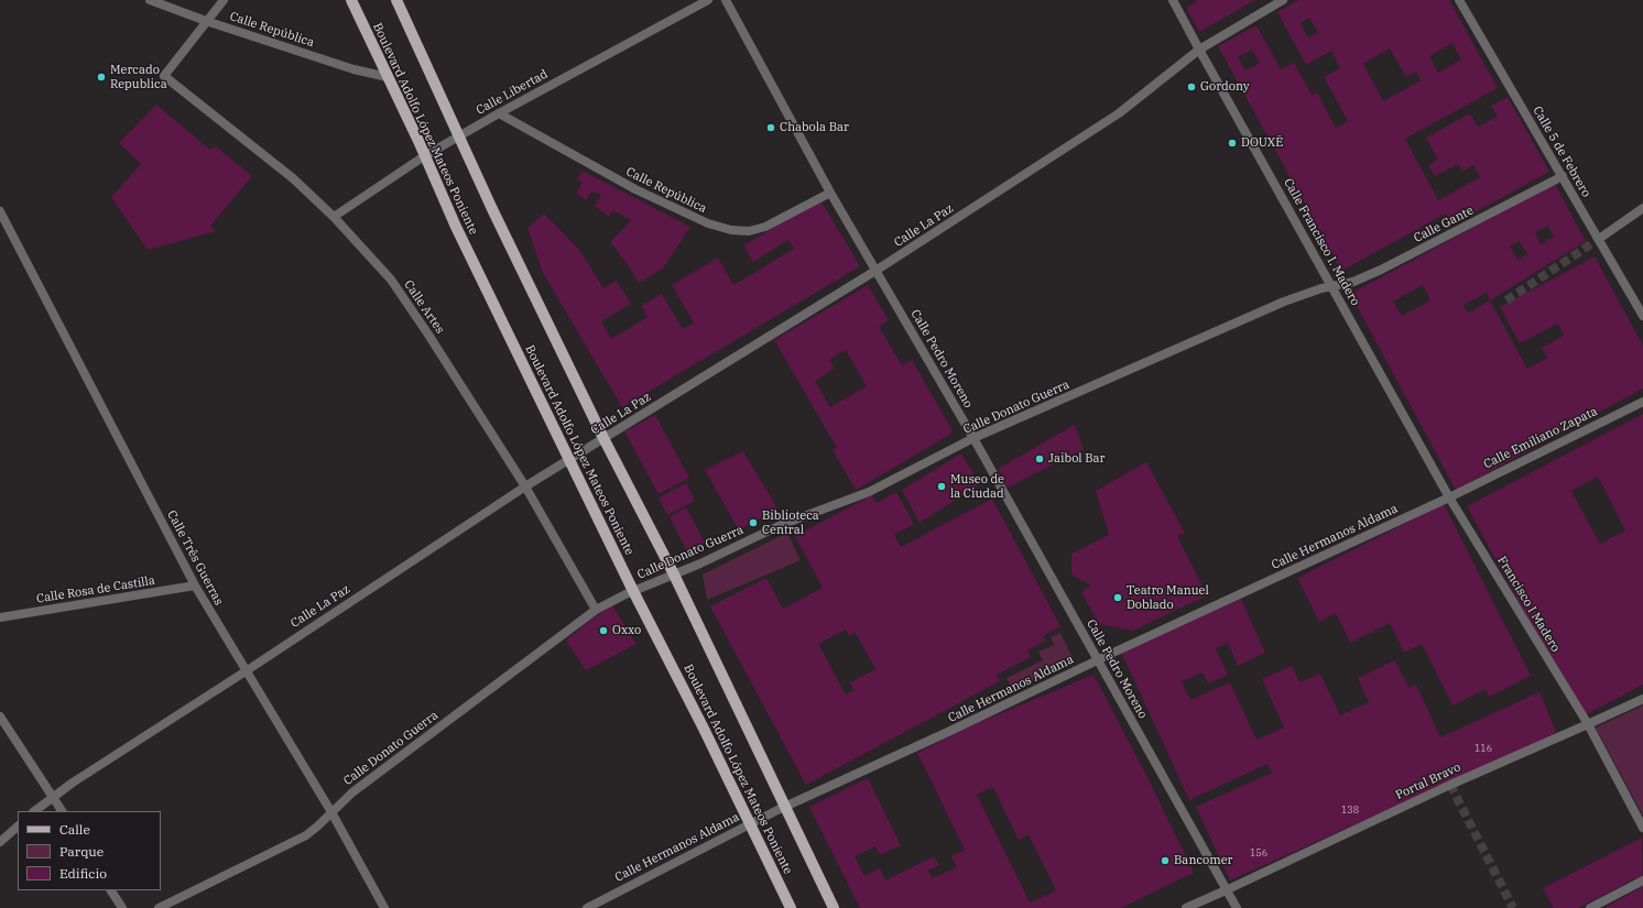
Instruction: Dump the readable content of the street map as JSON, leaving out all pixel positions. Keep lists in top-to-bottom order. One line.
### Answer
{"streets":{"main road":["Boulevard Adolfo López Mateos Poniente"],"street":["Calle República","Calle Libertad","Calle 5 de Febrero","Calle Gante","Calle La Paz","Calle Francisco I. Madero","Calle Artes","Calle Pedro Moreno","Calle Donato Guerra","Calle Emiliano Zapata","Calle Hermanos Aldama","Calle Três Guerras","Calle Rosa de Castilla","Francisco I Madero","Portal Bravo"]},"crossings":[["Calle República","Calle Libertad"],["Calle República","Boulevard Adolfo López Mateos Poniente"],["Calle República","Calle Artes"],["Calle República","Calle Pedro Moreno"],["Calle Libertad","Boulevard Adolfo López Mateos Poniente"],["Calle Libertad","Calle Artes"],["Boulevard Adolfo López Mateos Poniente","Calle La Paz"],["Boulevard Adolfo López Mateos Poniente","Calle Donato Guerra"],["Boulevard Adolfo López Mateos Poniente","Calle Hermanos Aldama"],["Calle 5 de Febrero","Calle Gante"],["Calle Gante","Calle Francisco I. Madero"],["Calle Gante","Calle Donato Guerra"],["Calle La Paz","Calle Francisco I. Madero"],["Calle La Paz","Calle Artes"],["Calle La Paz","Calle Pedro Moreno"],["Calle La Paz","Calle Três Guerras"],["Calle Francisco I. Madero","Calle Donato Guerra"],["Calle Francisco I. Madero","Calle Emiliano Zapata"],["Calle Francisco I. Madero","Calle Hermanos Aldama"],["Calle Francisco I. Madero","Francisco I Madero"],["Calle Artes","Calle Donato Guerra"],["Calle Pedro Moreno","Calle Donato Guerra"],["Calle Pedro Moreno","Calle Hermanos Aldama"],["Calle Pedro Moreno","Portal Bravo"],["Calle Donato Guerra","Calle Três Guerras"],["Calle Emiliano Zapata","Calle Hermanos Aldama"],["Calle Emiliano Zapata","Francisco I Madero"],["Calle Hermanos Aldama","Francisco I Madero"],["Calle Três Guerras","Calle Rosa de Castilla"],["Francisco I Madero","Portal Bravo"]],"places":["Mercado Republica","Gordony","Chabola Bar","DOUXĒ","Jaibol Bar","Museo de la Ciudad","Biblioteca Central","Teatro Manuel Doblado","Oxxo","Bancomer"],"house_numbers":["116","138","156"],"legend":["Calle","Parque","Edificio"]}
